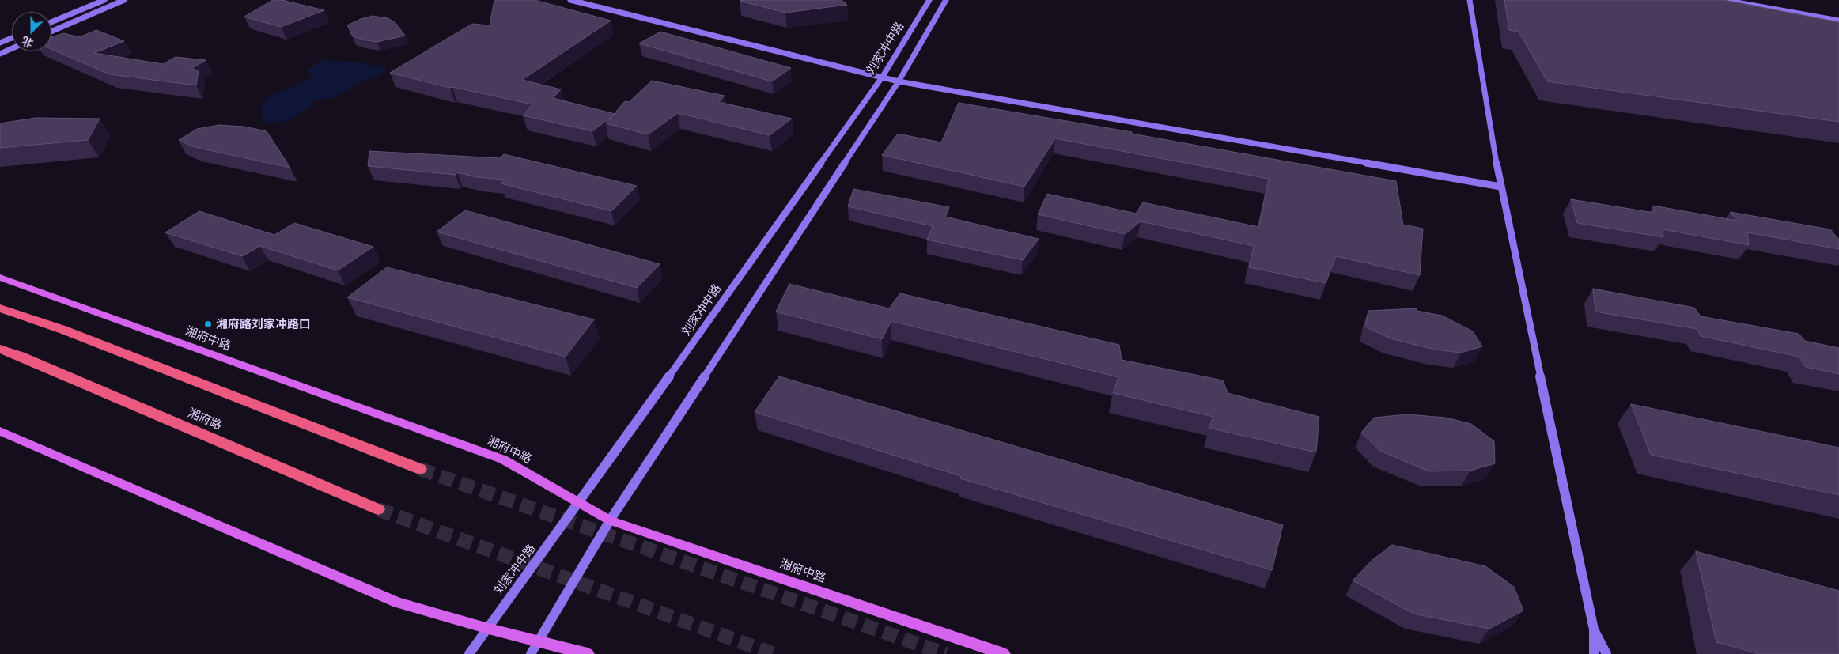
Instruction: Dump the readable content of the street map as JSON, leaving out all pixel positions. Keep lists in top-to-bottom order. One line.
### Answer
{"streets":{"highway":["湘府路"],"main road":["湘府中路"],"street":["刘家冲中路"]},"crossings":[["刘家冲中路","湘府中路"]],"places":["湘府路刘家冲路口"],"north":"bottom"}
